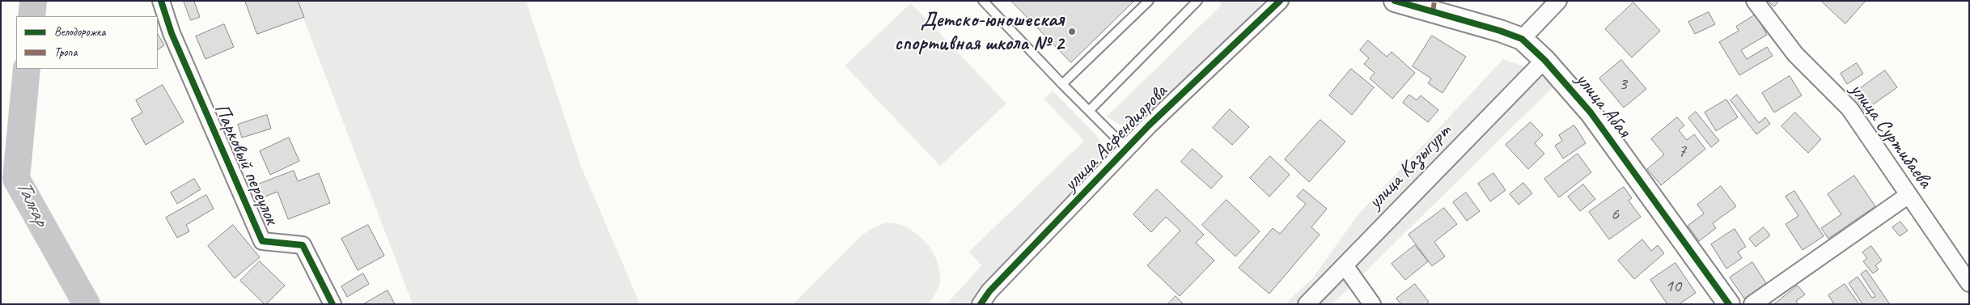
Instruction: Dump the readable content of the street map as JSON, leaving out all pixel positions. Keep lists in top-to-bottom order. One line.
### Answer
{"streets":{"street":["улица Абая","улица Суртибаева","улица Асфендиярова","Парковый переулок","улица Казыгурт"]},"crossings":[["улица Абая","улица Казыгурт"]],"water":["Талғар"],"places":["Детско-юношеская спортивная школа № 2"],"house_numbers":["3","7","6","10"],"legend":["Велодорожка","Тропа"]}
